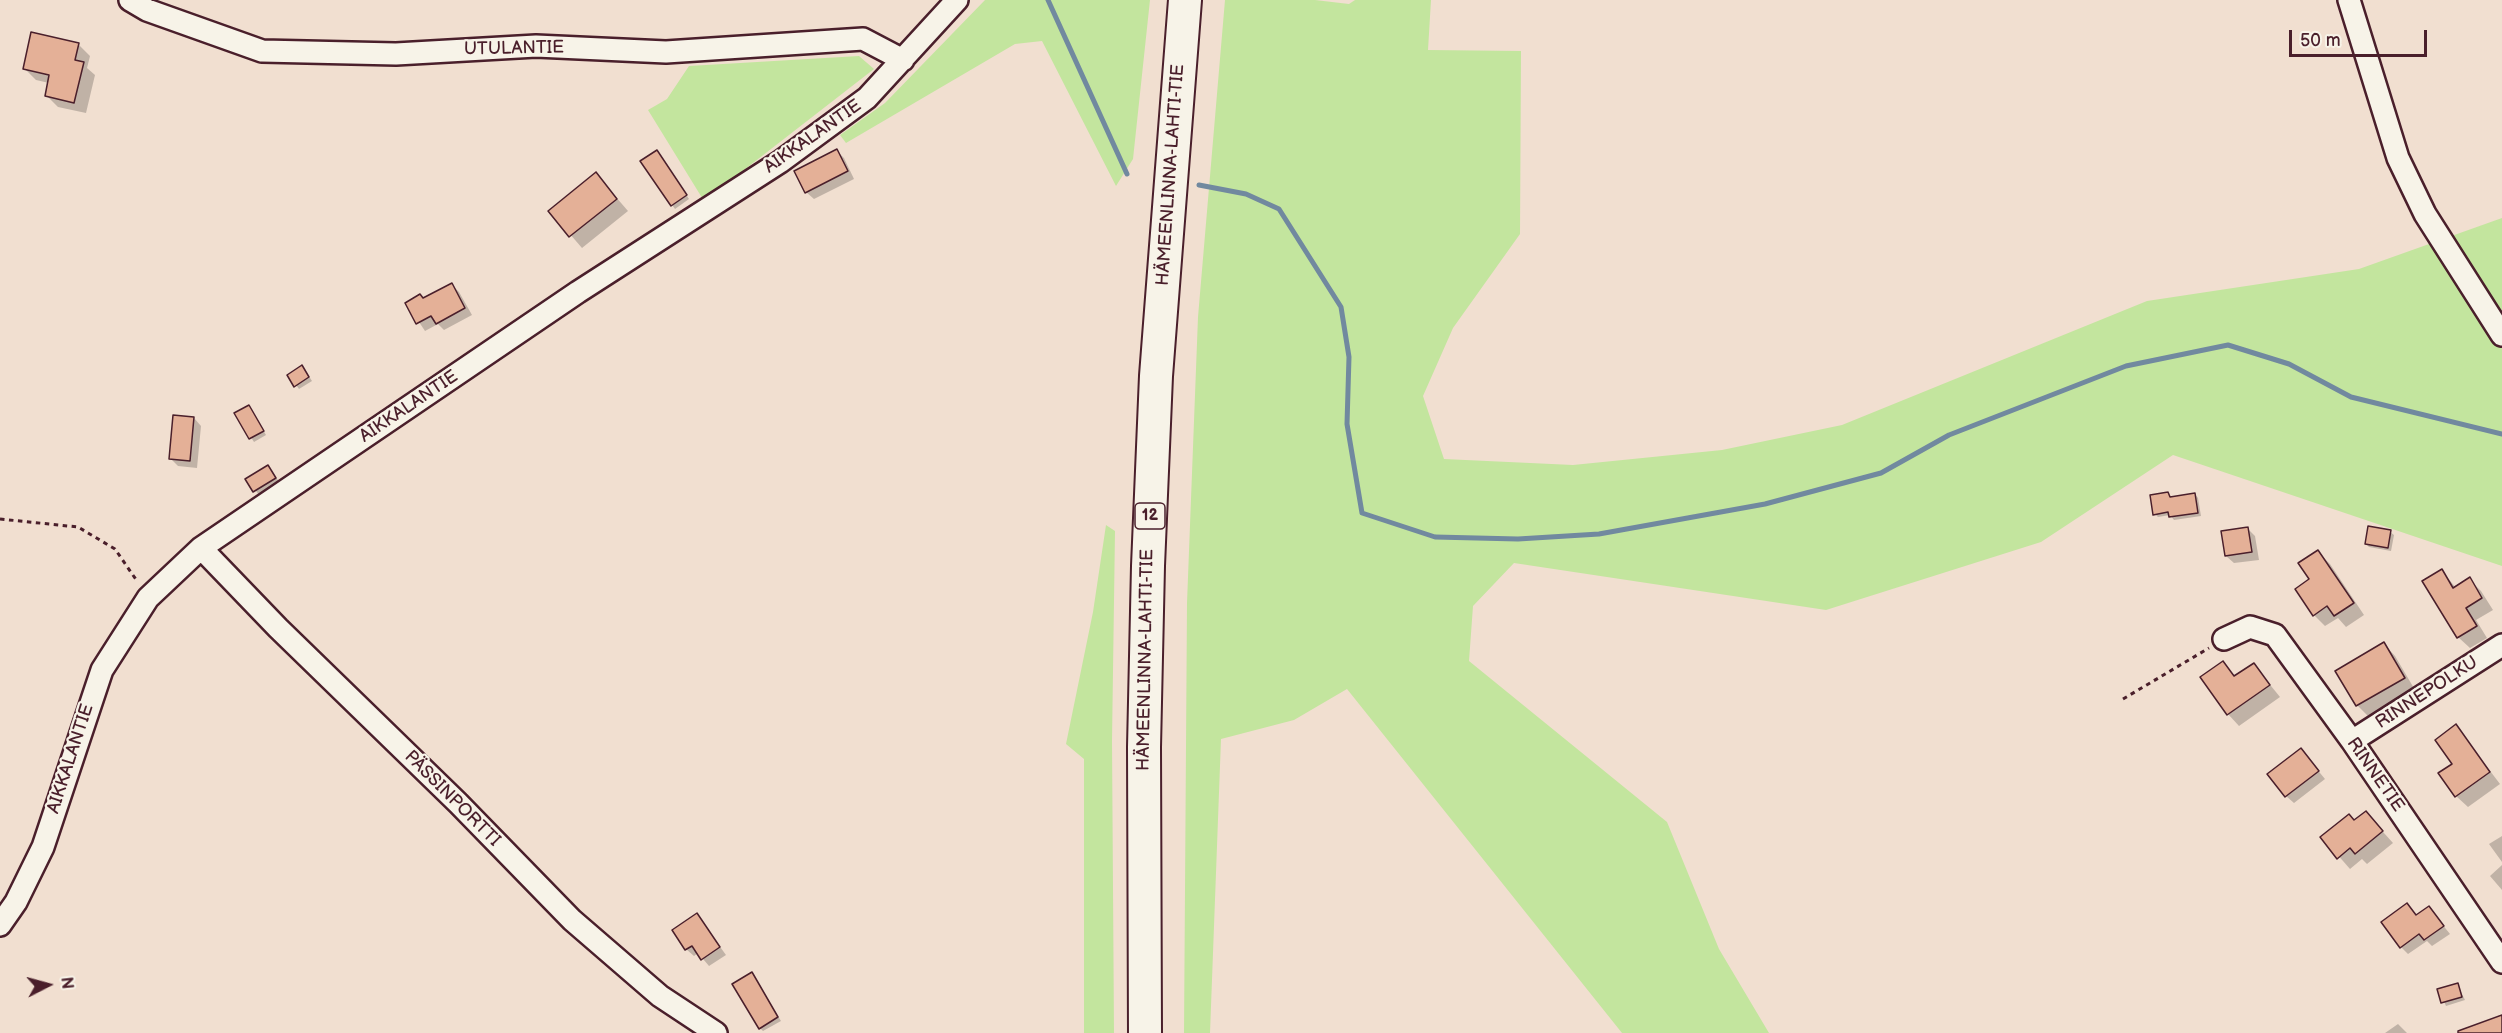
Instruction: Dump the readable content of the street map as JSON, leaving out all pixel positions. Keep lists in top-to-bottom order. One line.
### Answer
{"streets":{"highway":["HÄMEENLINNA-LAHTI-TIE","12"],"street":["UTULANTIE","AIKKALANTIE","RINNEPOLKU","RINNETIE","PÄSSINPORTTI"]},"crossings":[["UTULANTIE","AIKKALANTIE"],["AIKKALANTIE","PÄSSINPORTTI"],["RINNEPOLKU","RINNETIE"]],"scale_bar":"50 m","north":"right"}
